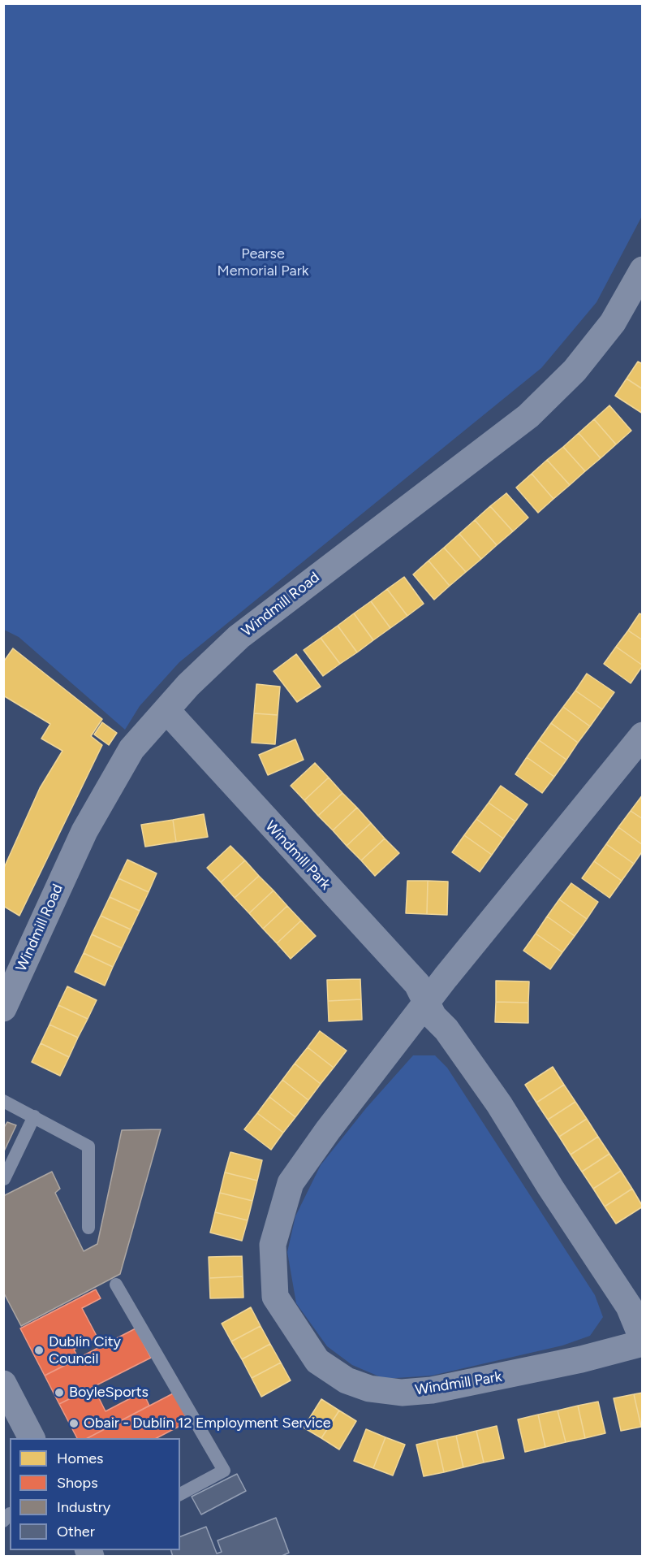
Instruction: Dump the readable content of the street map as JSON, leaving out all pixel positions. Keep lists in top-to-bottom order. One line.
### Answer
{"streets":{"street":["Windmill Road","Windmill Park"]},"crossings":[["Windmill Road","Windmill Park"]],"parks":["Pearse Memorial Park"],"places":["Dublin City Council","BoyleSports","Obair - Dublin 12 Employment Service"],"legend":["Homes","Shops","Industry","Other"]}
